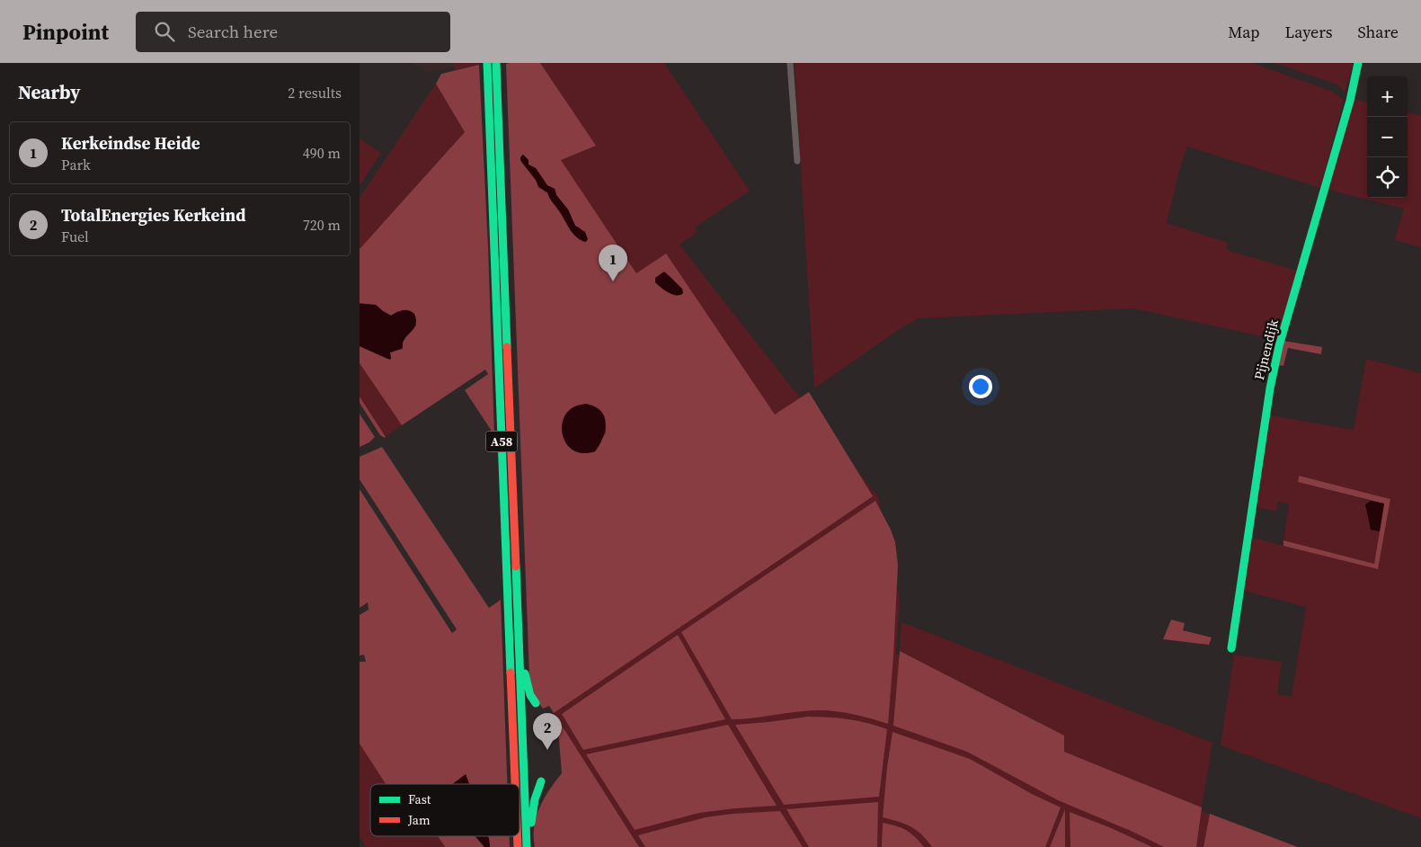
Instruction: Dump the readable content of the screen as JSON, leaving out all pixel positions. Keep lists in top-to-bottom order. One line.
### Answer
{"streets":{"main road":["Pijnendijk","A58"]},"legend":["Fast","Jam"],"page":{"header":"Pinpoint","search":"Search here","nav":["Map","Layers","Share"],"heading":["Nearby","2 results"],"map_buttons":["+","−"],"list":[{"mark":"1","name":"Kerkeindse Heide","note":"Park","value":"490 m"},{"mark":"2","name":"TotalEnergies Kerkeind","note":"Fuel","value":"720 m"}],"pins":["1","2"]}}
